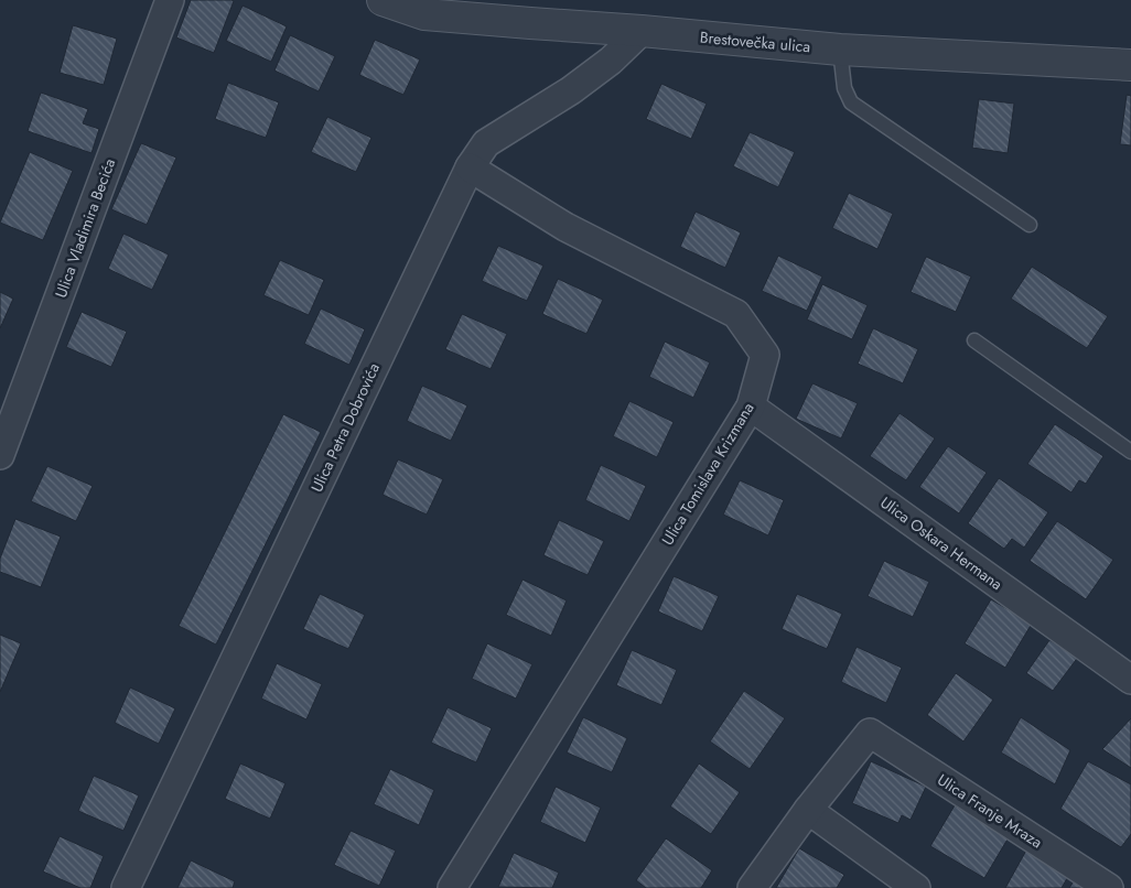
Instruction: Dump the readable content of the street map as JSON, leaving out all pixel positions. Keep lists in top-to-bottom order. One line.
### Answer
{"streets":{"street":["Brestovečka ulica","Ulica Vladimira Becića","Ulica Petra Dobrovića","Ulica Tomislava Krizmana","Ulica Oskara Hermana","Ulica Franje Mraza"]},"crossings":[["Brestovečka ulica","Ulica Petra Dobrovića"],["Ulica Petra Dobrovića","Ulica Tomislava Krizmana"],["Ulica Tomislava Krizmana","Ulica Oskara Hermana"]]}
